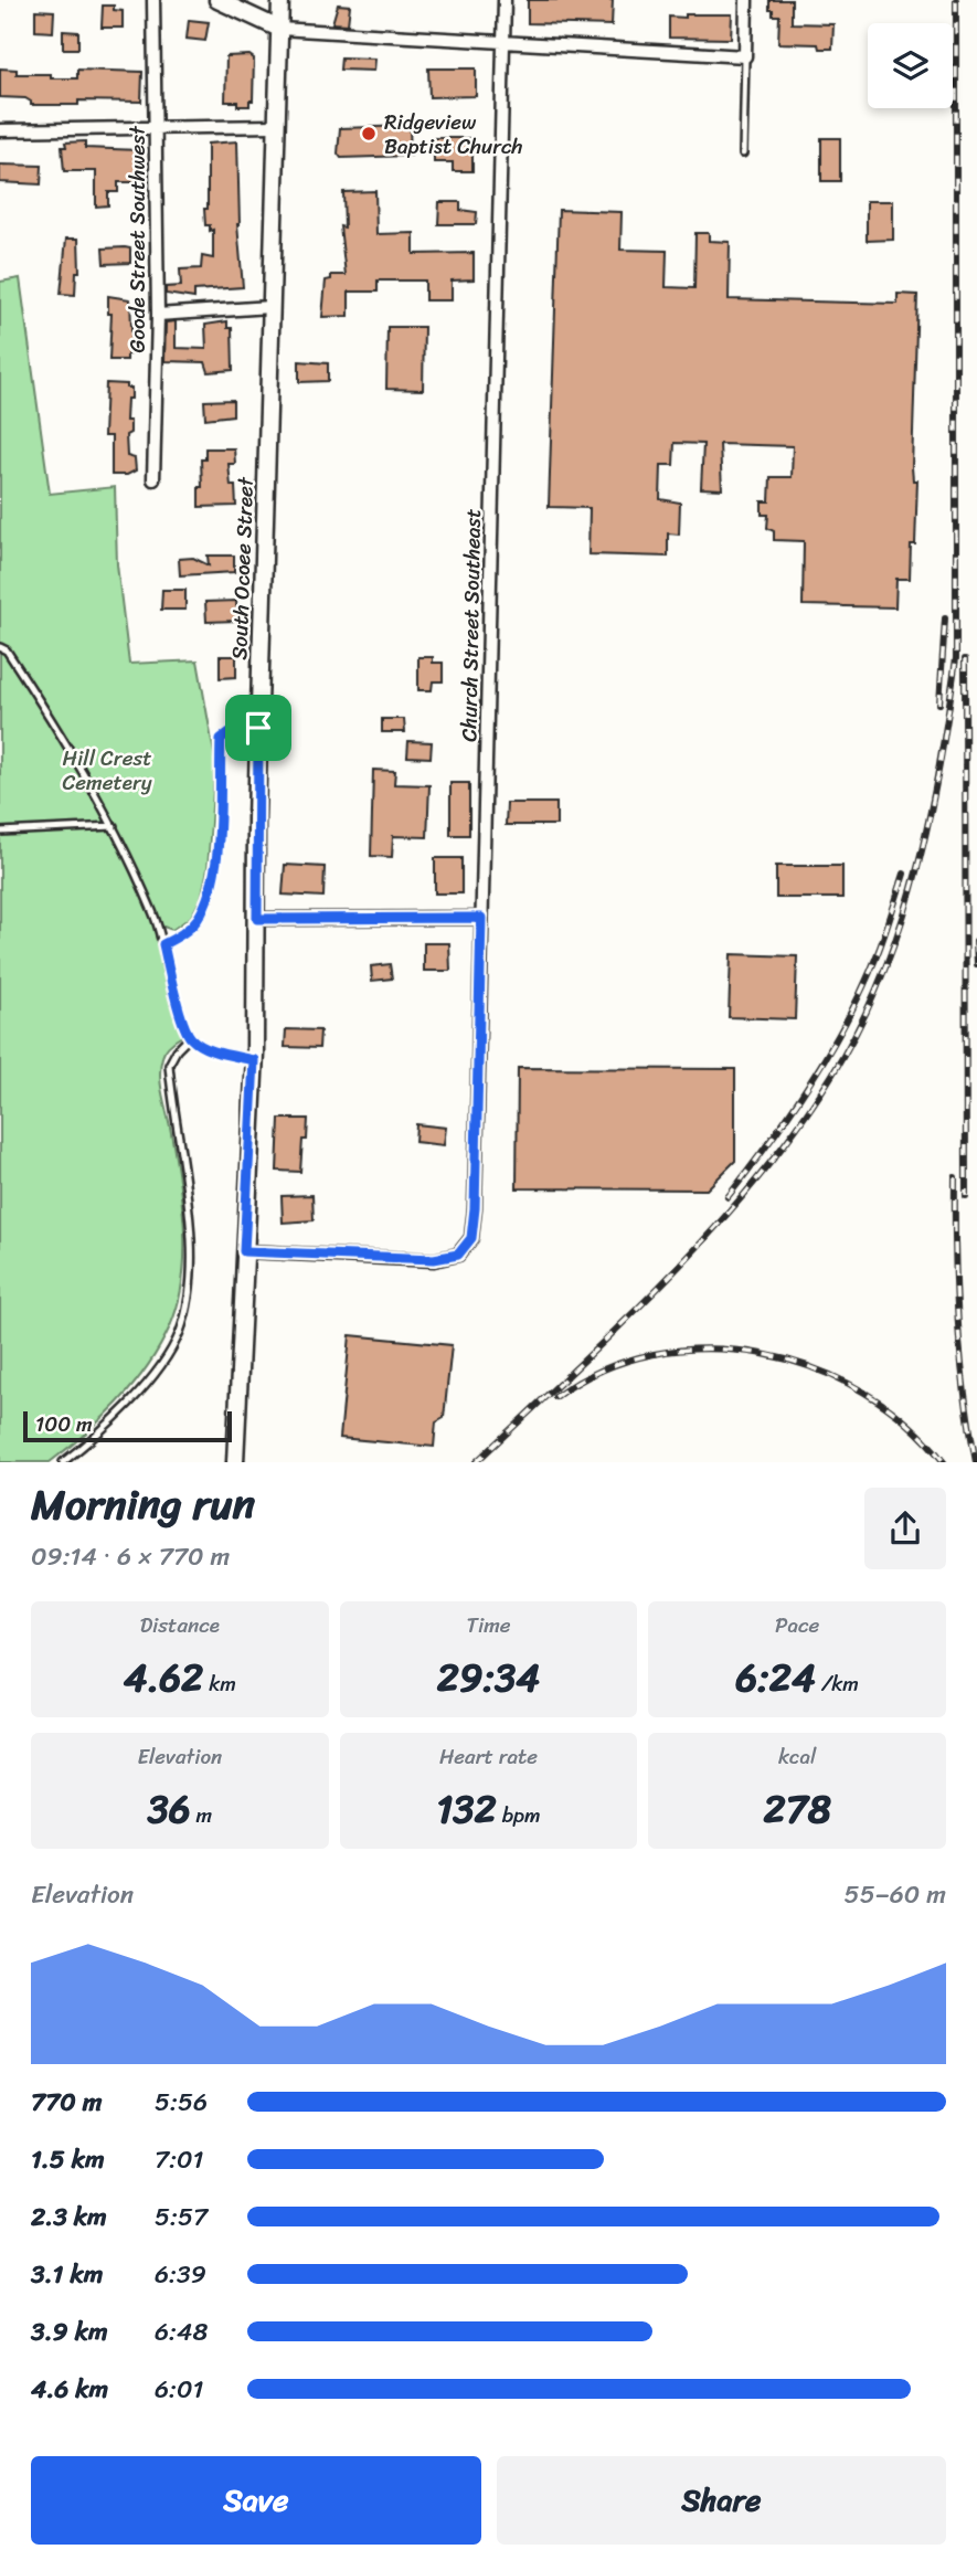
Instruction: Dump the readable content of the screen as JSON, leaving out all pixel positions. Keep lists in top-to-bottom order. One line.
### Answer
{"streets":{"street":["Goode Street Southwest","South Ocoee Street","Church Street Southeast"]},"crossings":[["South Ocoee Street","Church Street Southeast"]],"parks":["Hill Crest Cemetery"],"places":["Ridgeview Baptist Church"],"scale_bar":"100 m","page":{"scale":"100 m","heading":["Morning run","09:14 · 6 × 770 m"],"stats":[["Distance","4.62 km"],["Time","29:34"],["Pace","6:24 /km"],["Elevation","36 m"],["Heart rate","132 bpm"],["kcal","278"]],"chart":["Elevation","55–60 m"],"list":[{"name":"770 m","note":"5:56"},{"name":"1.5 km","note":"7:01"},{"name":"2.3 km","note":"5:57"},{"name":"3.1 km","note":"6:39"},{"name":"3.9 km","note":"6:48"},{"name":"4.6 km","note":"6:01"}],"buttons":["Save","Share"]}}
